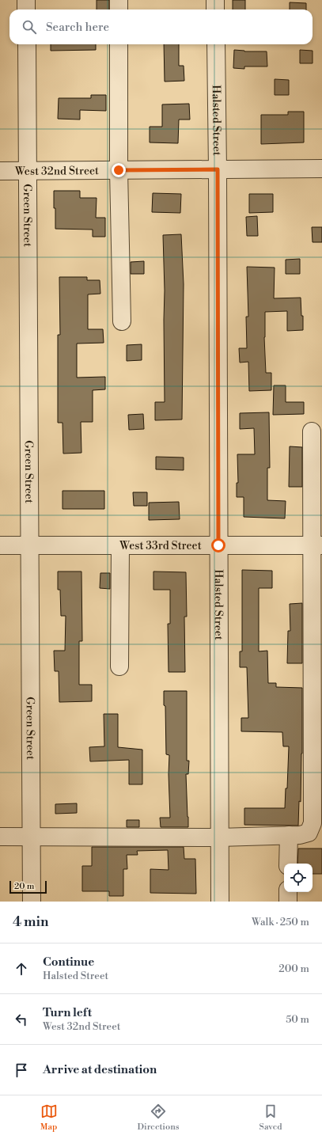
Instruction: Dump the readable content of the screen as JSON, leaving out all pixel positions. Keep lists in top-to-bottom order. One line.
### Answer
{"streets":{"street":["Halsted Street","West 32nd Street","Green Street","West 33rd Street"]},"crossings":[["Halsted Street","West 32nd Street"],["Halsted Street","West 33rd Street"],["West 32nd Street","Green Street"],["Green Street","West 33rd Street"]],"scale_bar":"20 m","page":{"search":"Search here","scale":"20 m","heading":["4 min","Walk · 250 m"],"list":[["Continue","Halsted Street","200 m"],["Turn left","West 32nd Street","50 m"],"Arrive at destination"],"nav":["Map","Directions","Saved"]}}
